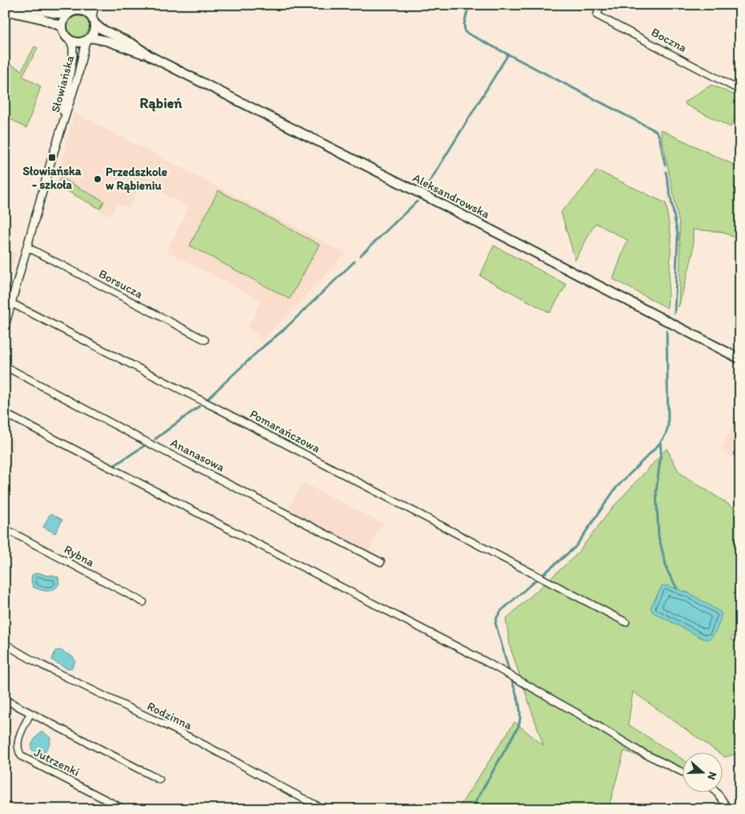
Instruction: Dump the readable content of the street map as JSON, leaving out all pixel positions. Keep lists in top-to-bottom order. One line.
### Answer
{"streets":{"main road":["Aleksandrowska"],"street":["Boczna","Słowiańska","Borsucza","Pomarańczowa","Ananasowa","Rybna","Rodzinna","Jutrzenki"]},"crossings":[["Słowiańska","Aleksandrowska"],["Słowiańska","Borsucza"],["Słowiańska","Pomarańczowa"]],"districts":["Rąbień"],"places":{"transit":["Słowiańska - szkoła"],"other":["Przedszkole w Rąbieniu"]},"north":"right"}
